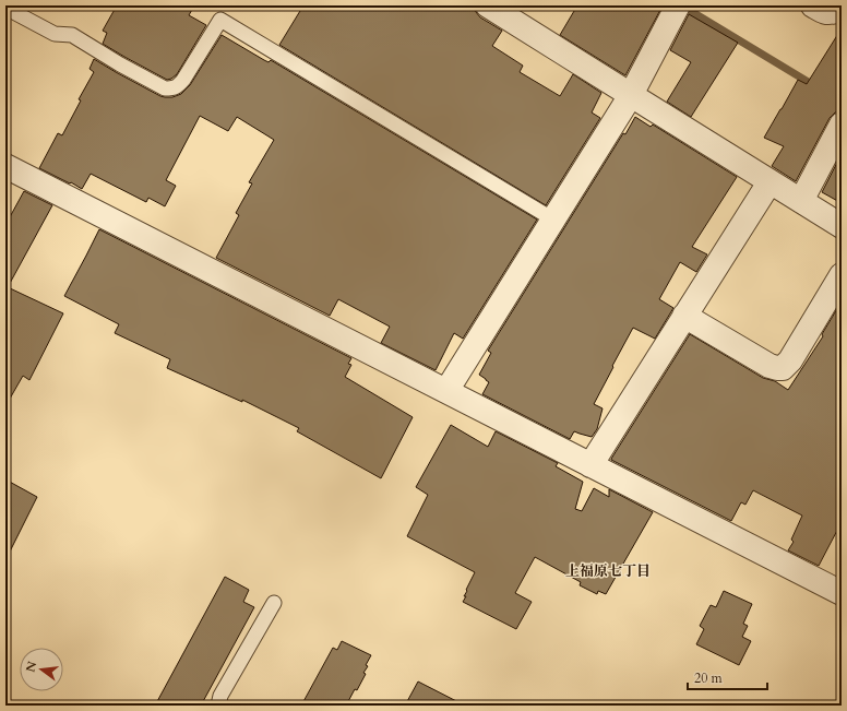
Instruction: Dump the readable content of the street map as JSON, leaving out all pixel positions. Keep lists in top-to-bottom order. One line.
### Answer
{"districts":["上福原七丁目"],"scale_bar":"20 m","north":"left"}
